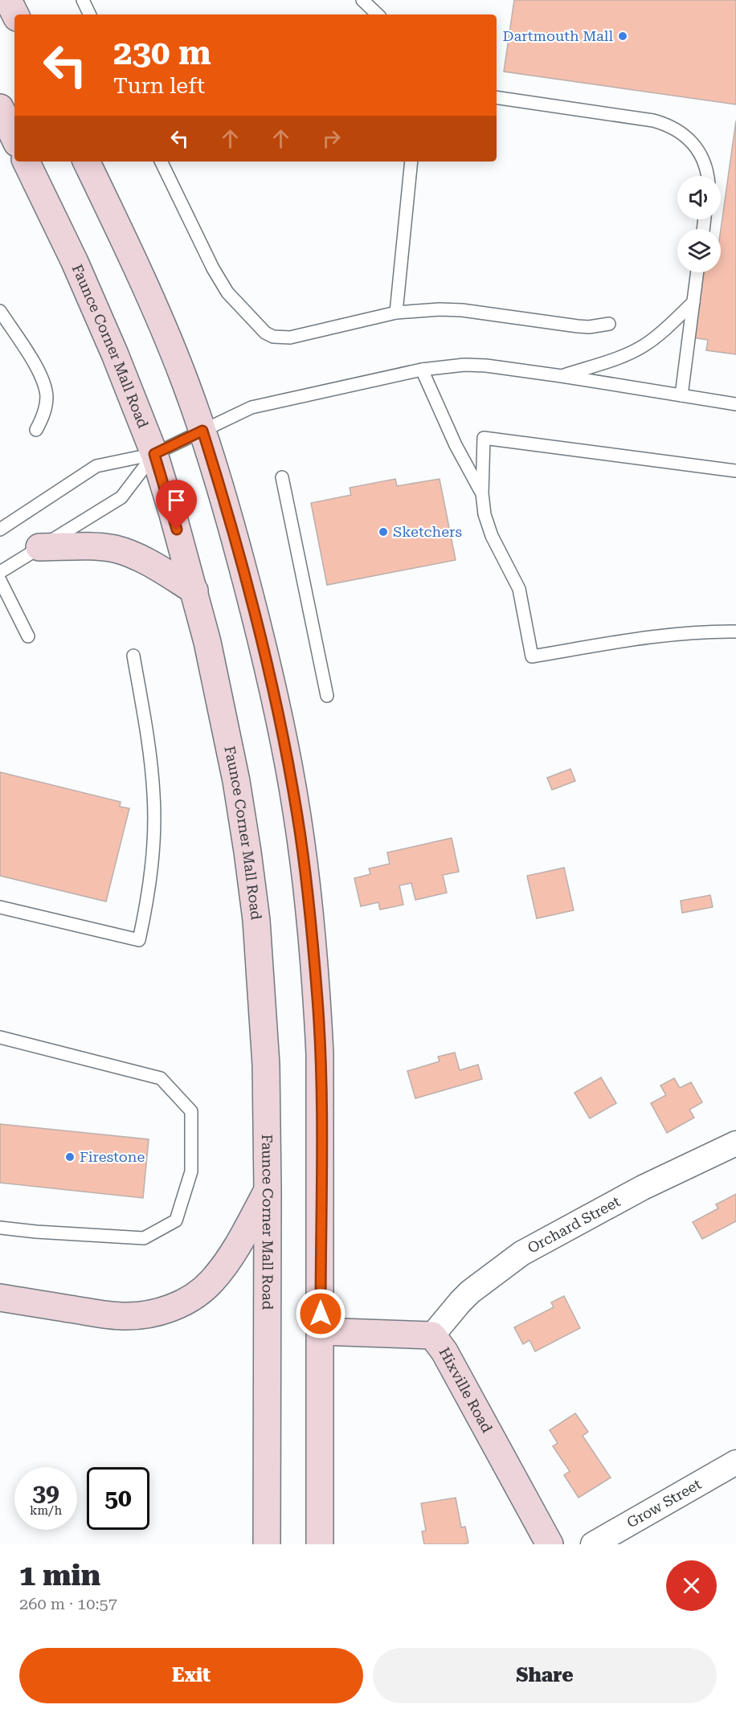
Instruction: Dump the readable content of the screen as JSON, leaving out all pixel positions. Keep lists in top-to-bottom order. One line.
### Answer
{"streets":{"main road":["Faunce Corner Mall Road","Hixville Road"],"street":["Orchard Street","Grow Street"]},"crossings":[["Orchard Street","Hixville Road"]],"places":["Dartmouth Mall","Sketchers","Firestone"],"page":{"turn":["230 m","Turn left"],"speed":"39 km/h","limit":"50","heading":["1 min","260 m · 10:57"],"buttons":["Exit","Share"]}}
